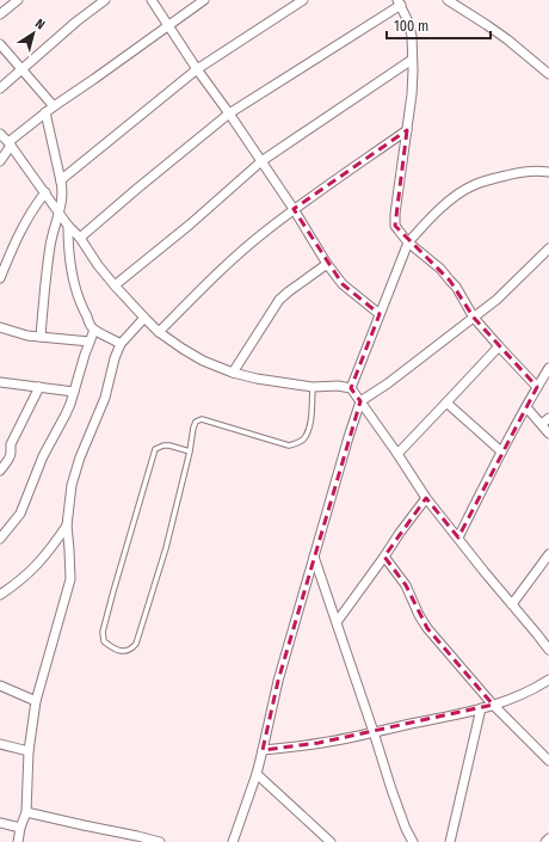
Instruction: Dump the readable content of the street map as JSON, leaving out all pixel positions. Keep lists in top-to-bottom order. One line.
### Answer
{"scale_bar":"100 m","north":"top right"}
